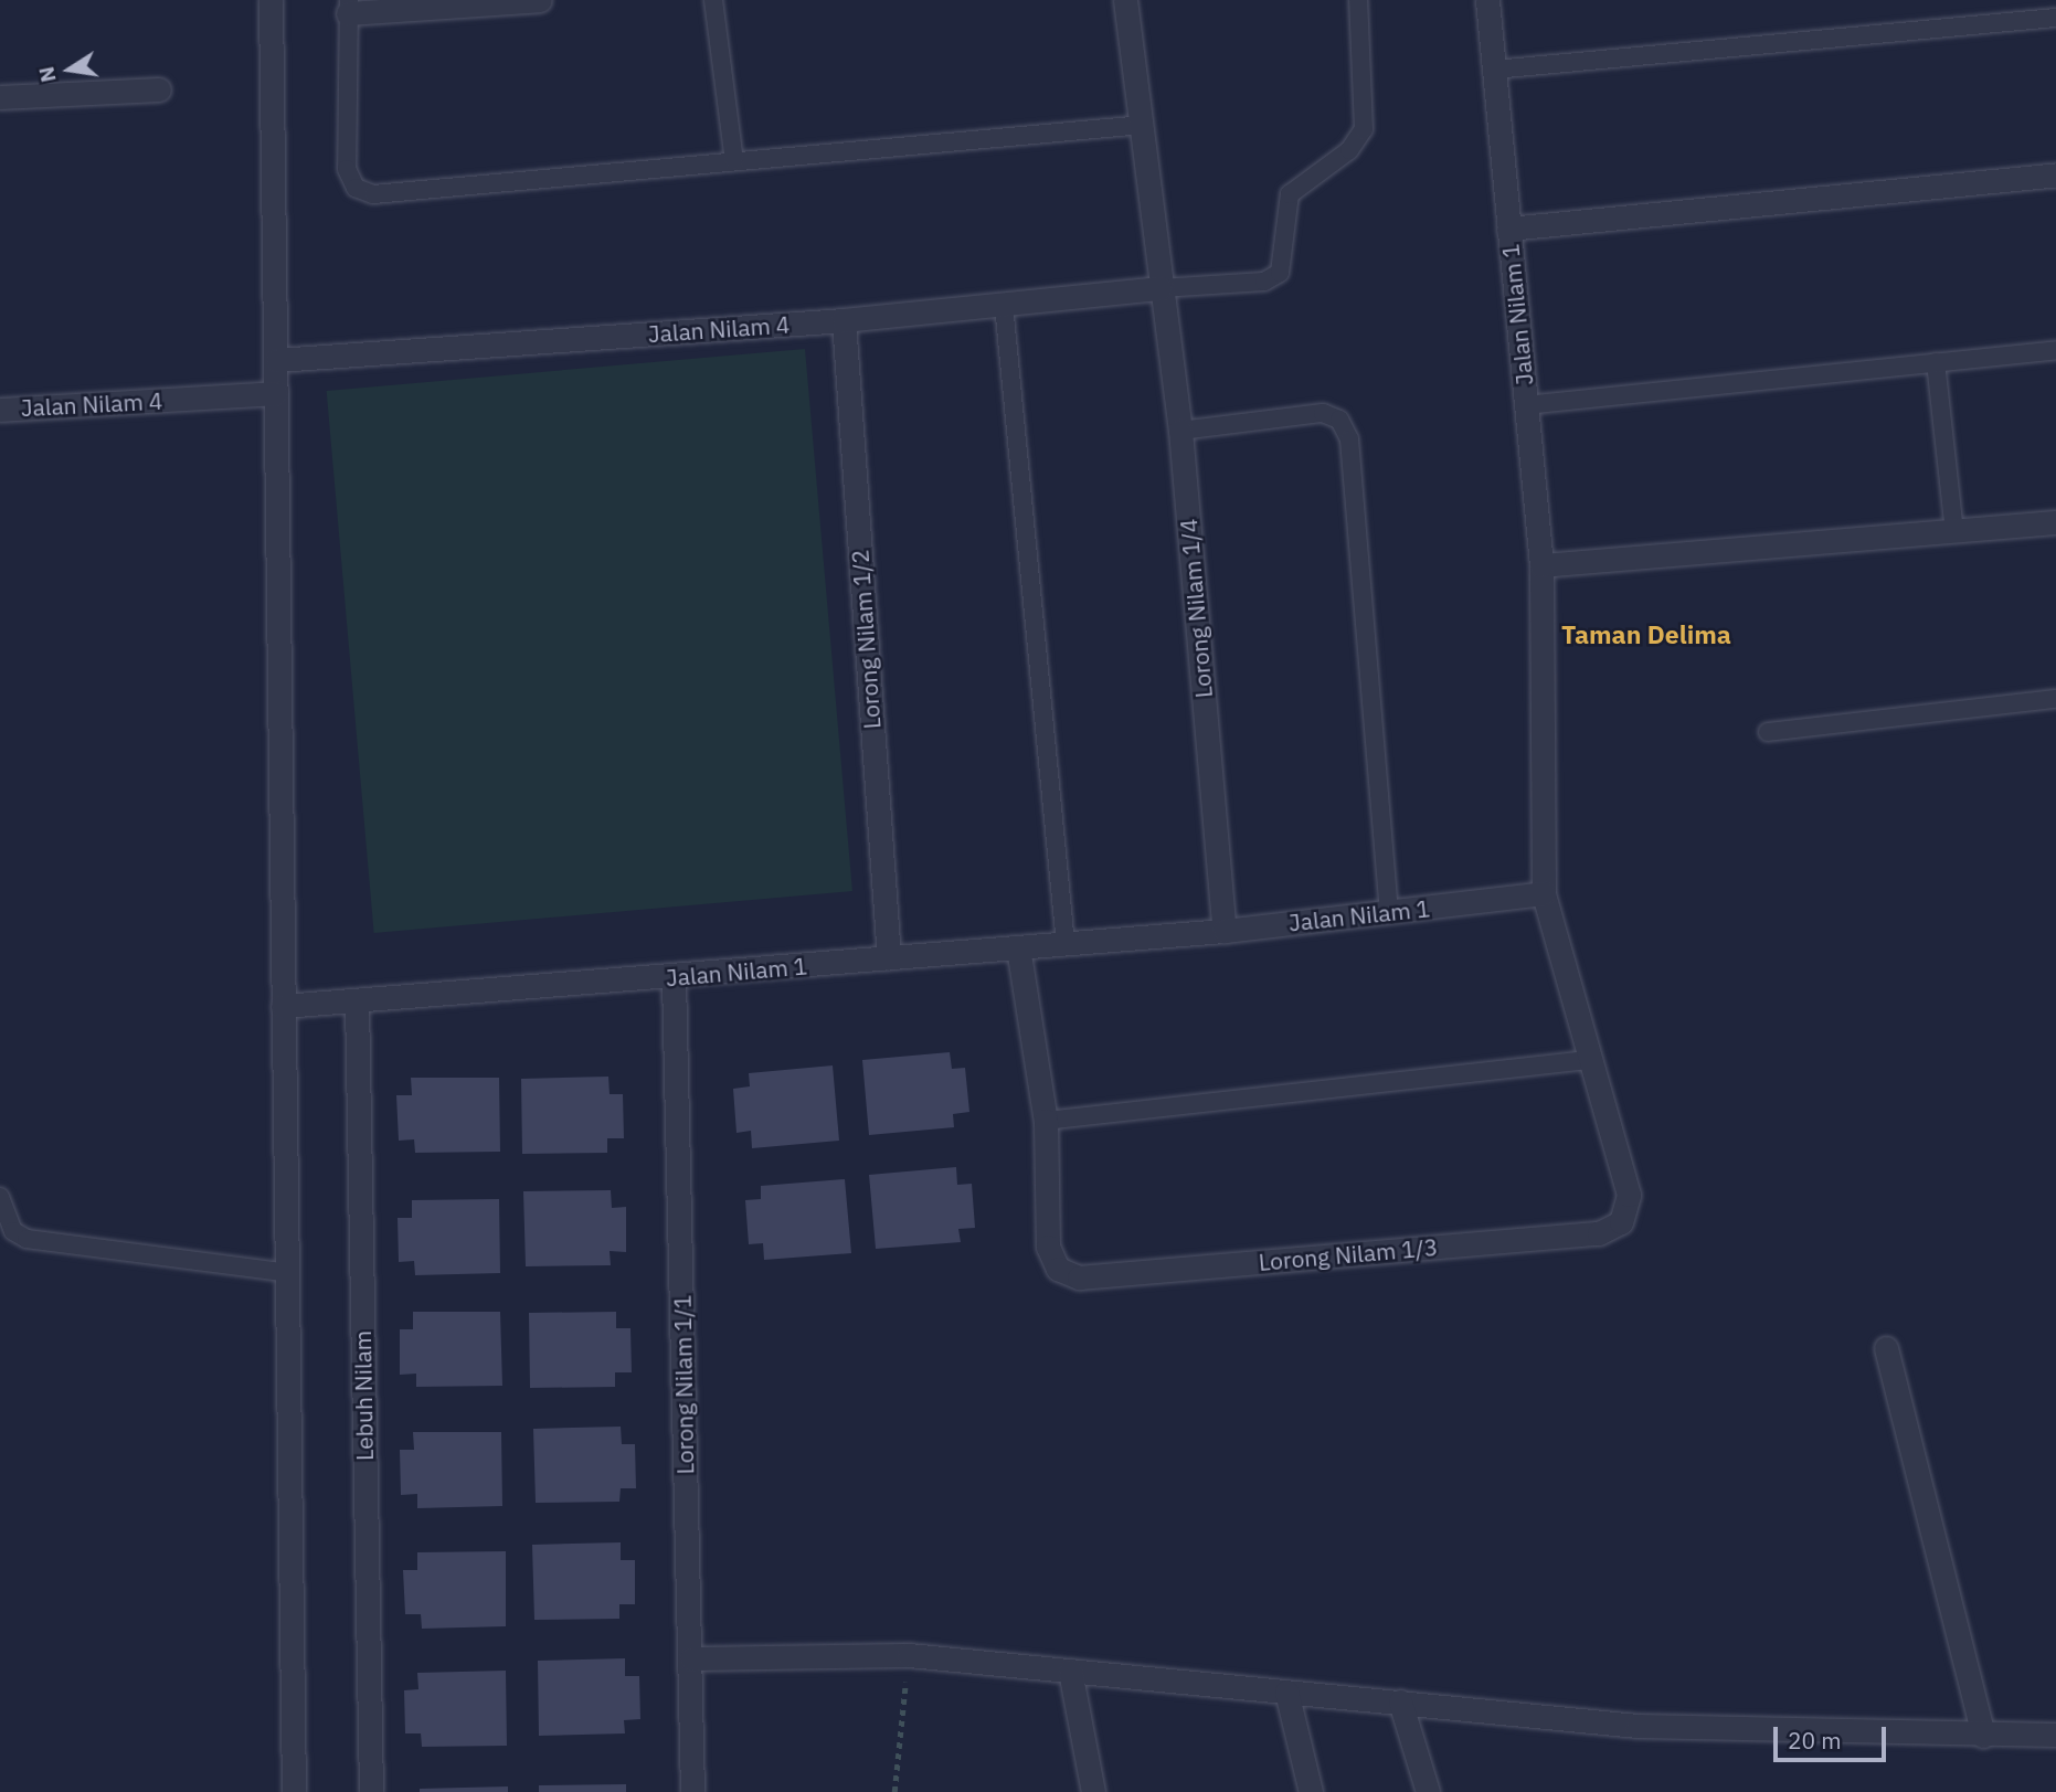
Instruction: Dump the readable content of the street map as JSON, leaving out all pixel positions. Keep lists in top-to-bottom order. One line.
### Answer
{"streets":{"street":["Jalan Nilam 1","Jalan Nilam 4","Lorong Nilam 1/4","Lorong Nilam 1/2","Lorong Nilam 1/3","Lorong Nilam 1/1","Lebuh Nilam"]},"crossings":[["Jalan Nilam 1","Lorong Nilam 1/4"],["Jalan Nilam 1","Lorong Nilam 1/2"],["Jalan Nilam 1","Lorong Nilam 1/3"],["Jalan Nilam 1","Lorong Nilam 1/1"],["Jalan Nilam 1","Lebuh Nilam"],["Jalan Nilam 4","Lorong Nilam 1/4"],["Jalan Nilam 4","Lorong Nilam 1/2"]],"districts":["Taman Delima"],"scale_bar":"20 m","north":"left"}
